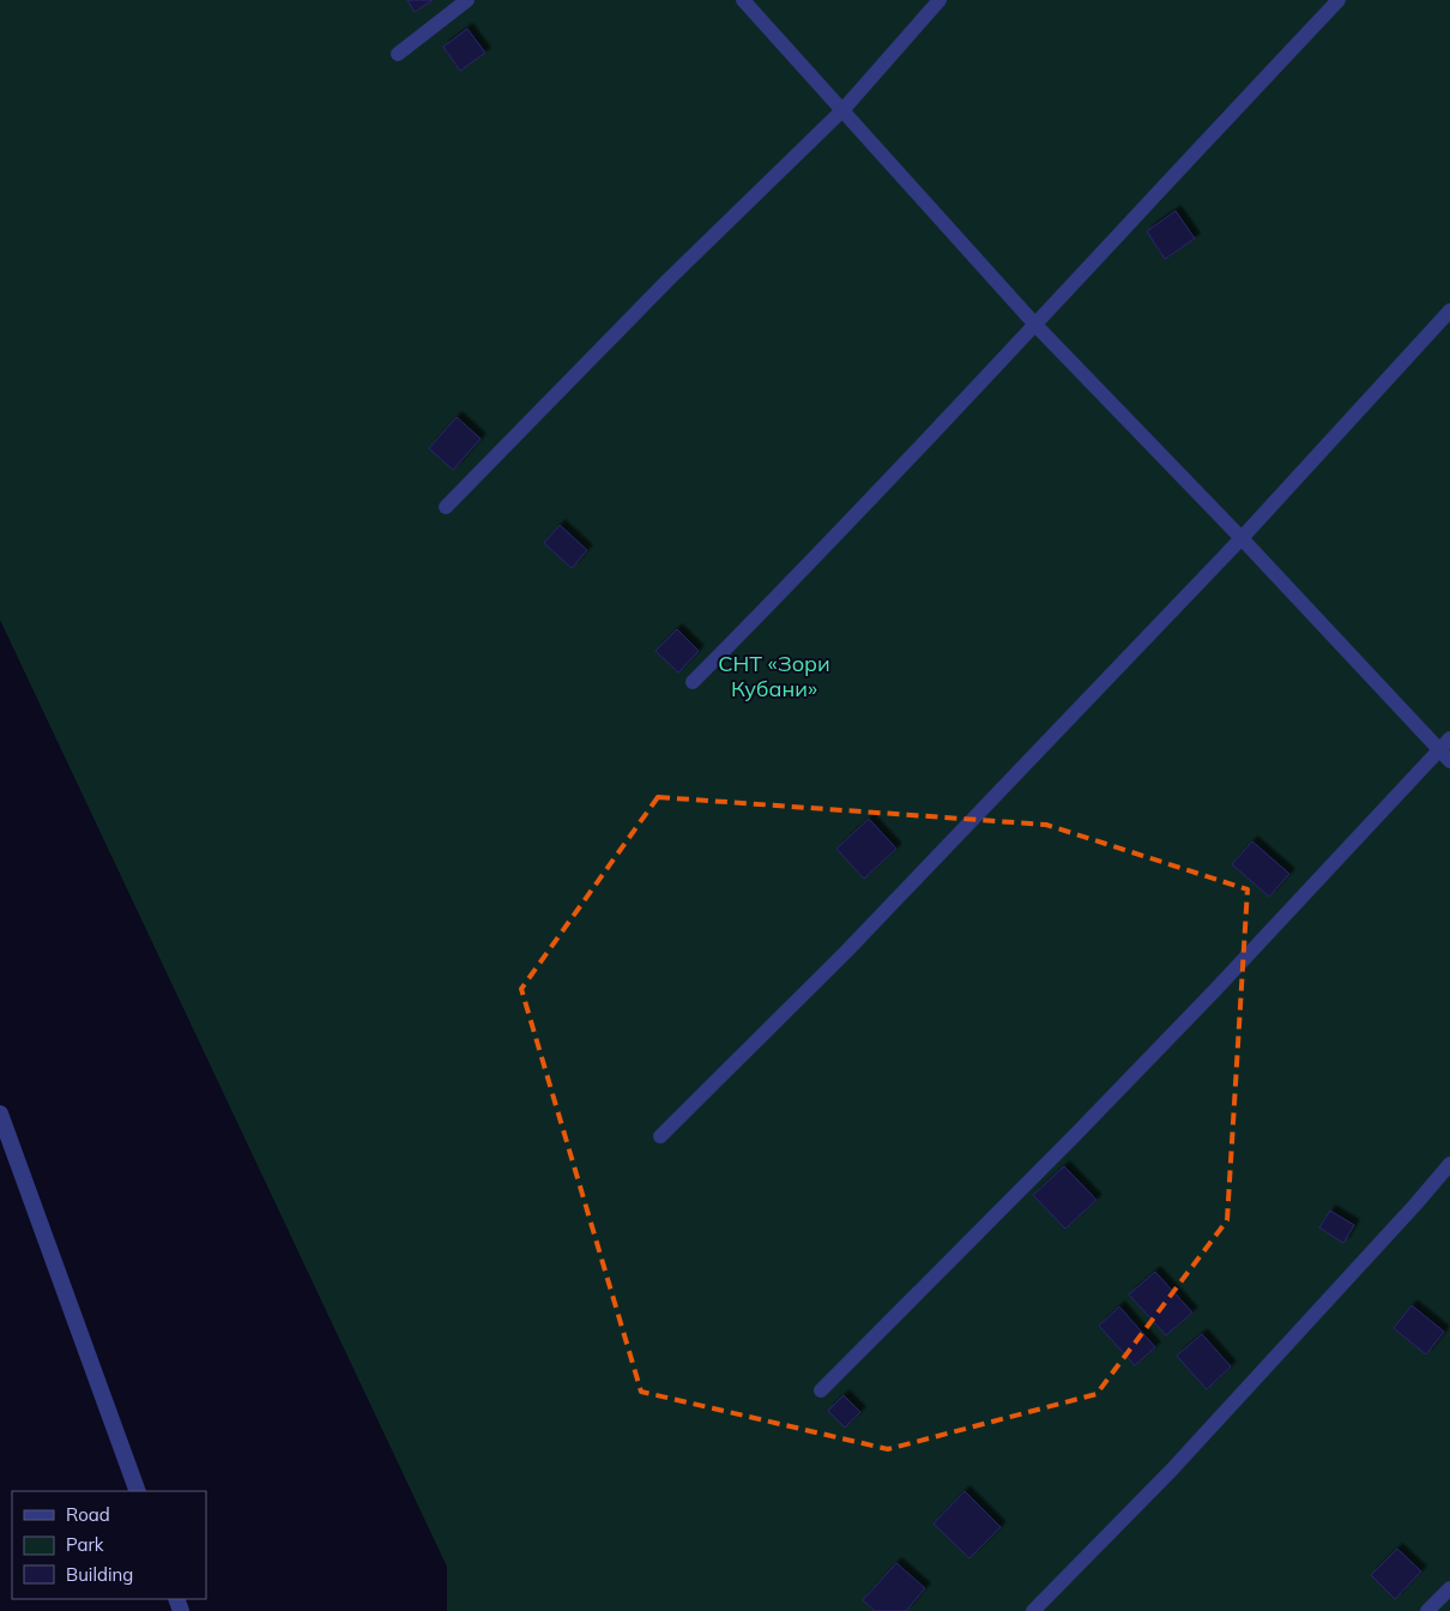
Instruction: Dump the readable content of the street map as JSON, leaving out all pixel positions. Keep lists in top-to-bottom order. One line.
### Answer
{"parks":["СНТ «Зори Кубани»"],"legend":["Road","Park","Building"]}
